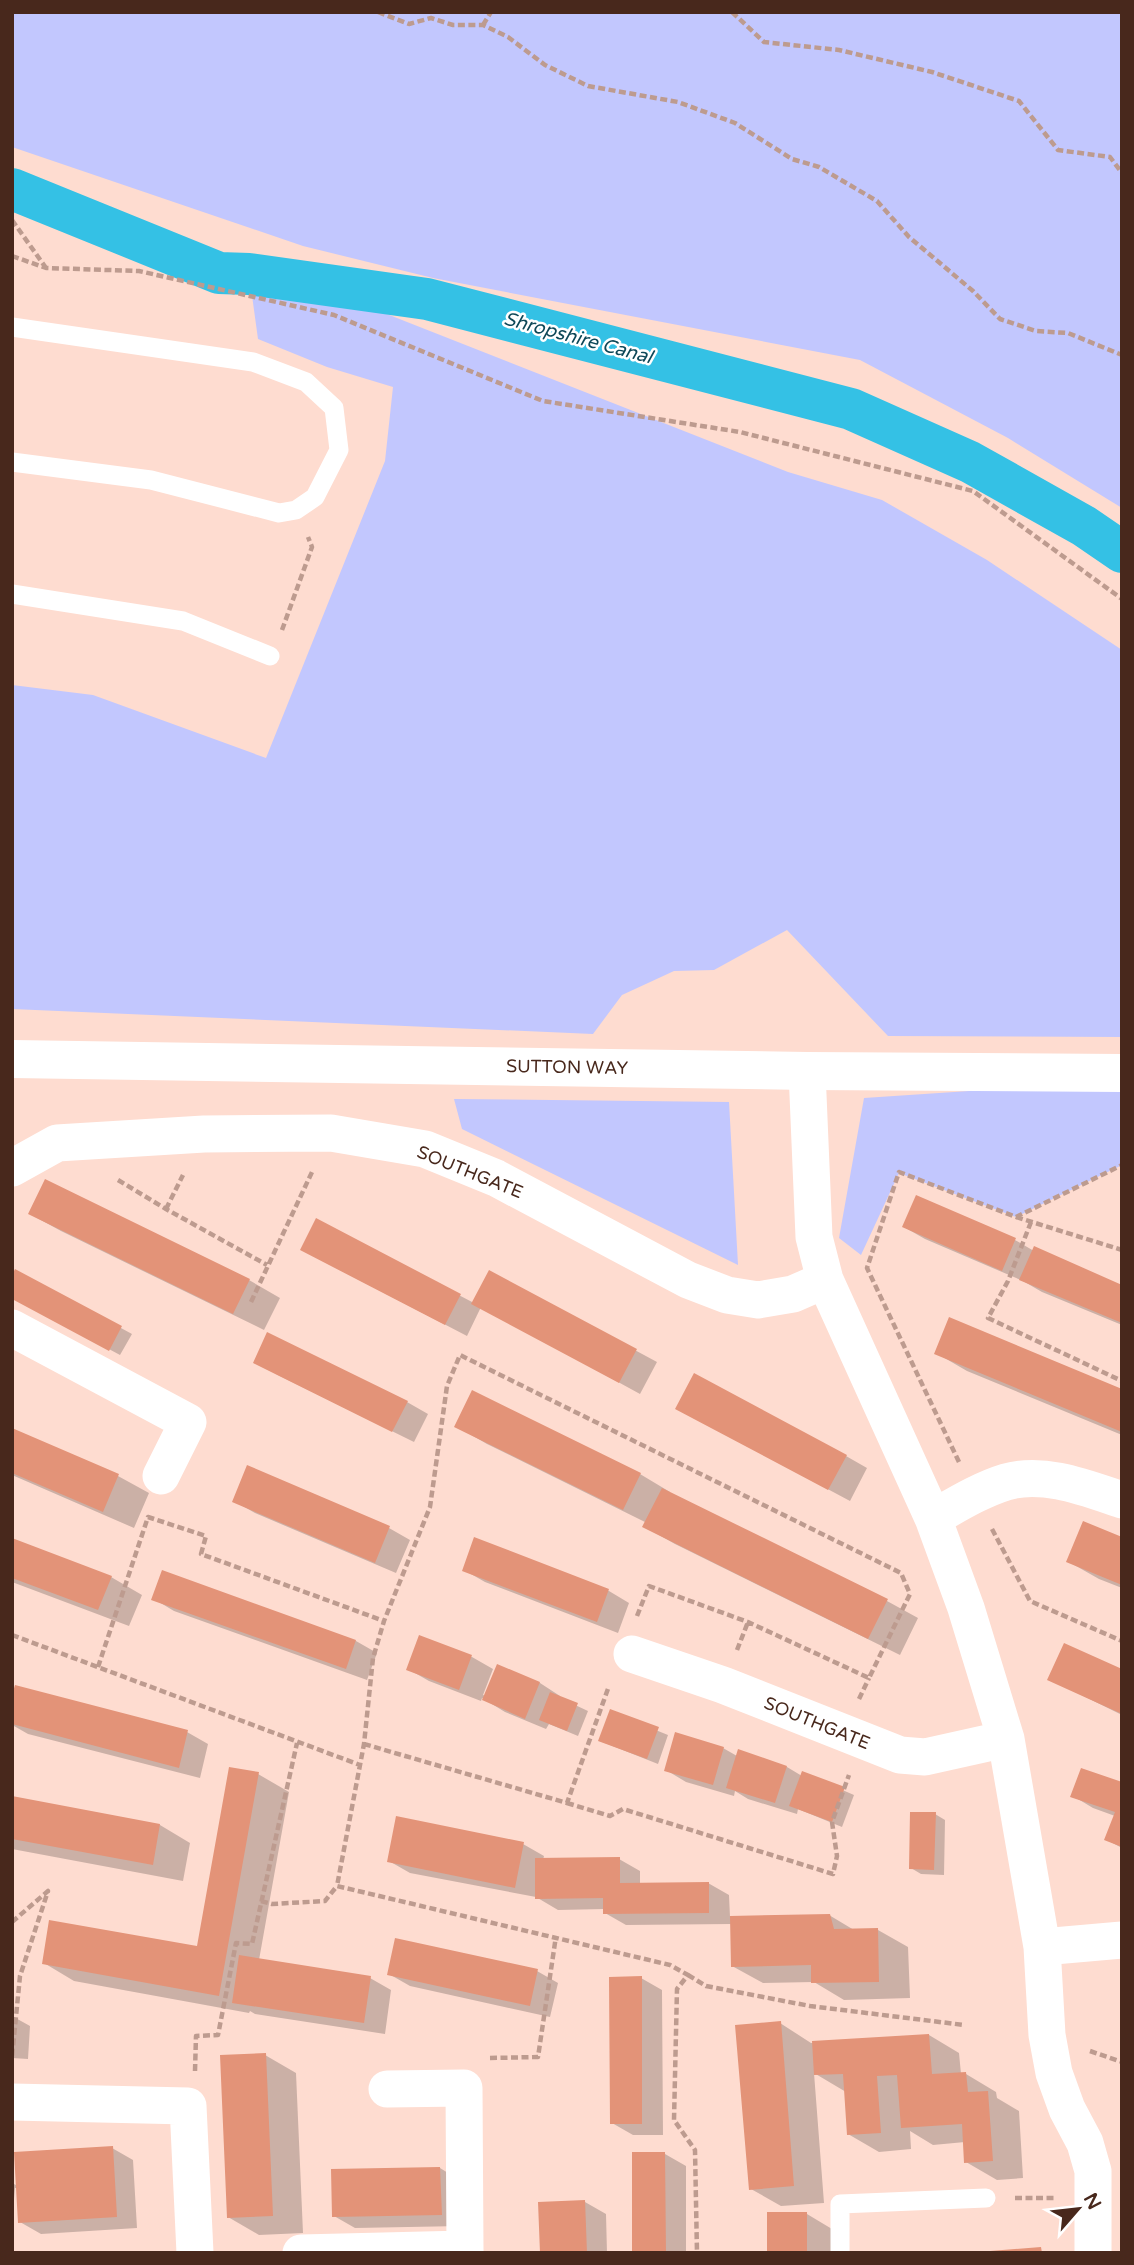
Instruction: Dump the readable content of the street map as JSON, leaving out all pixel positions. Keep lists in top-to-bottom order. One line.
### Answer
{"streets":{"street":["SUTTON WAY","SOUTHGATE"]},"water":["Shropshire Canal"],"north":"top right"}
